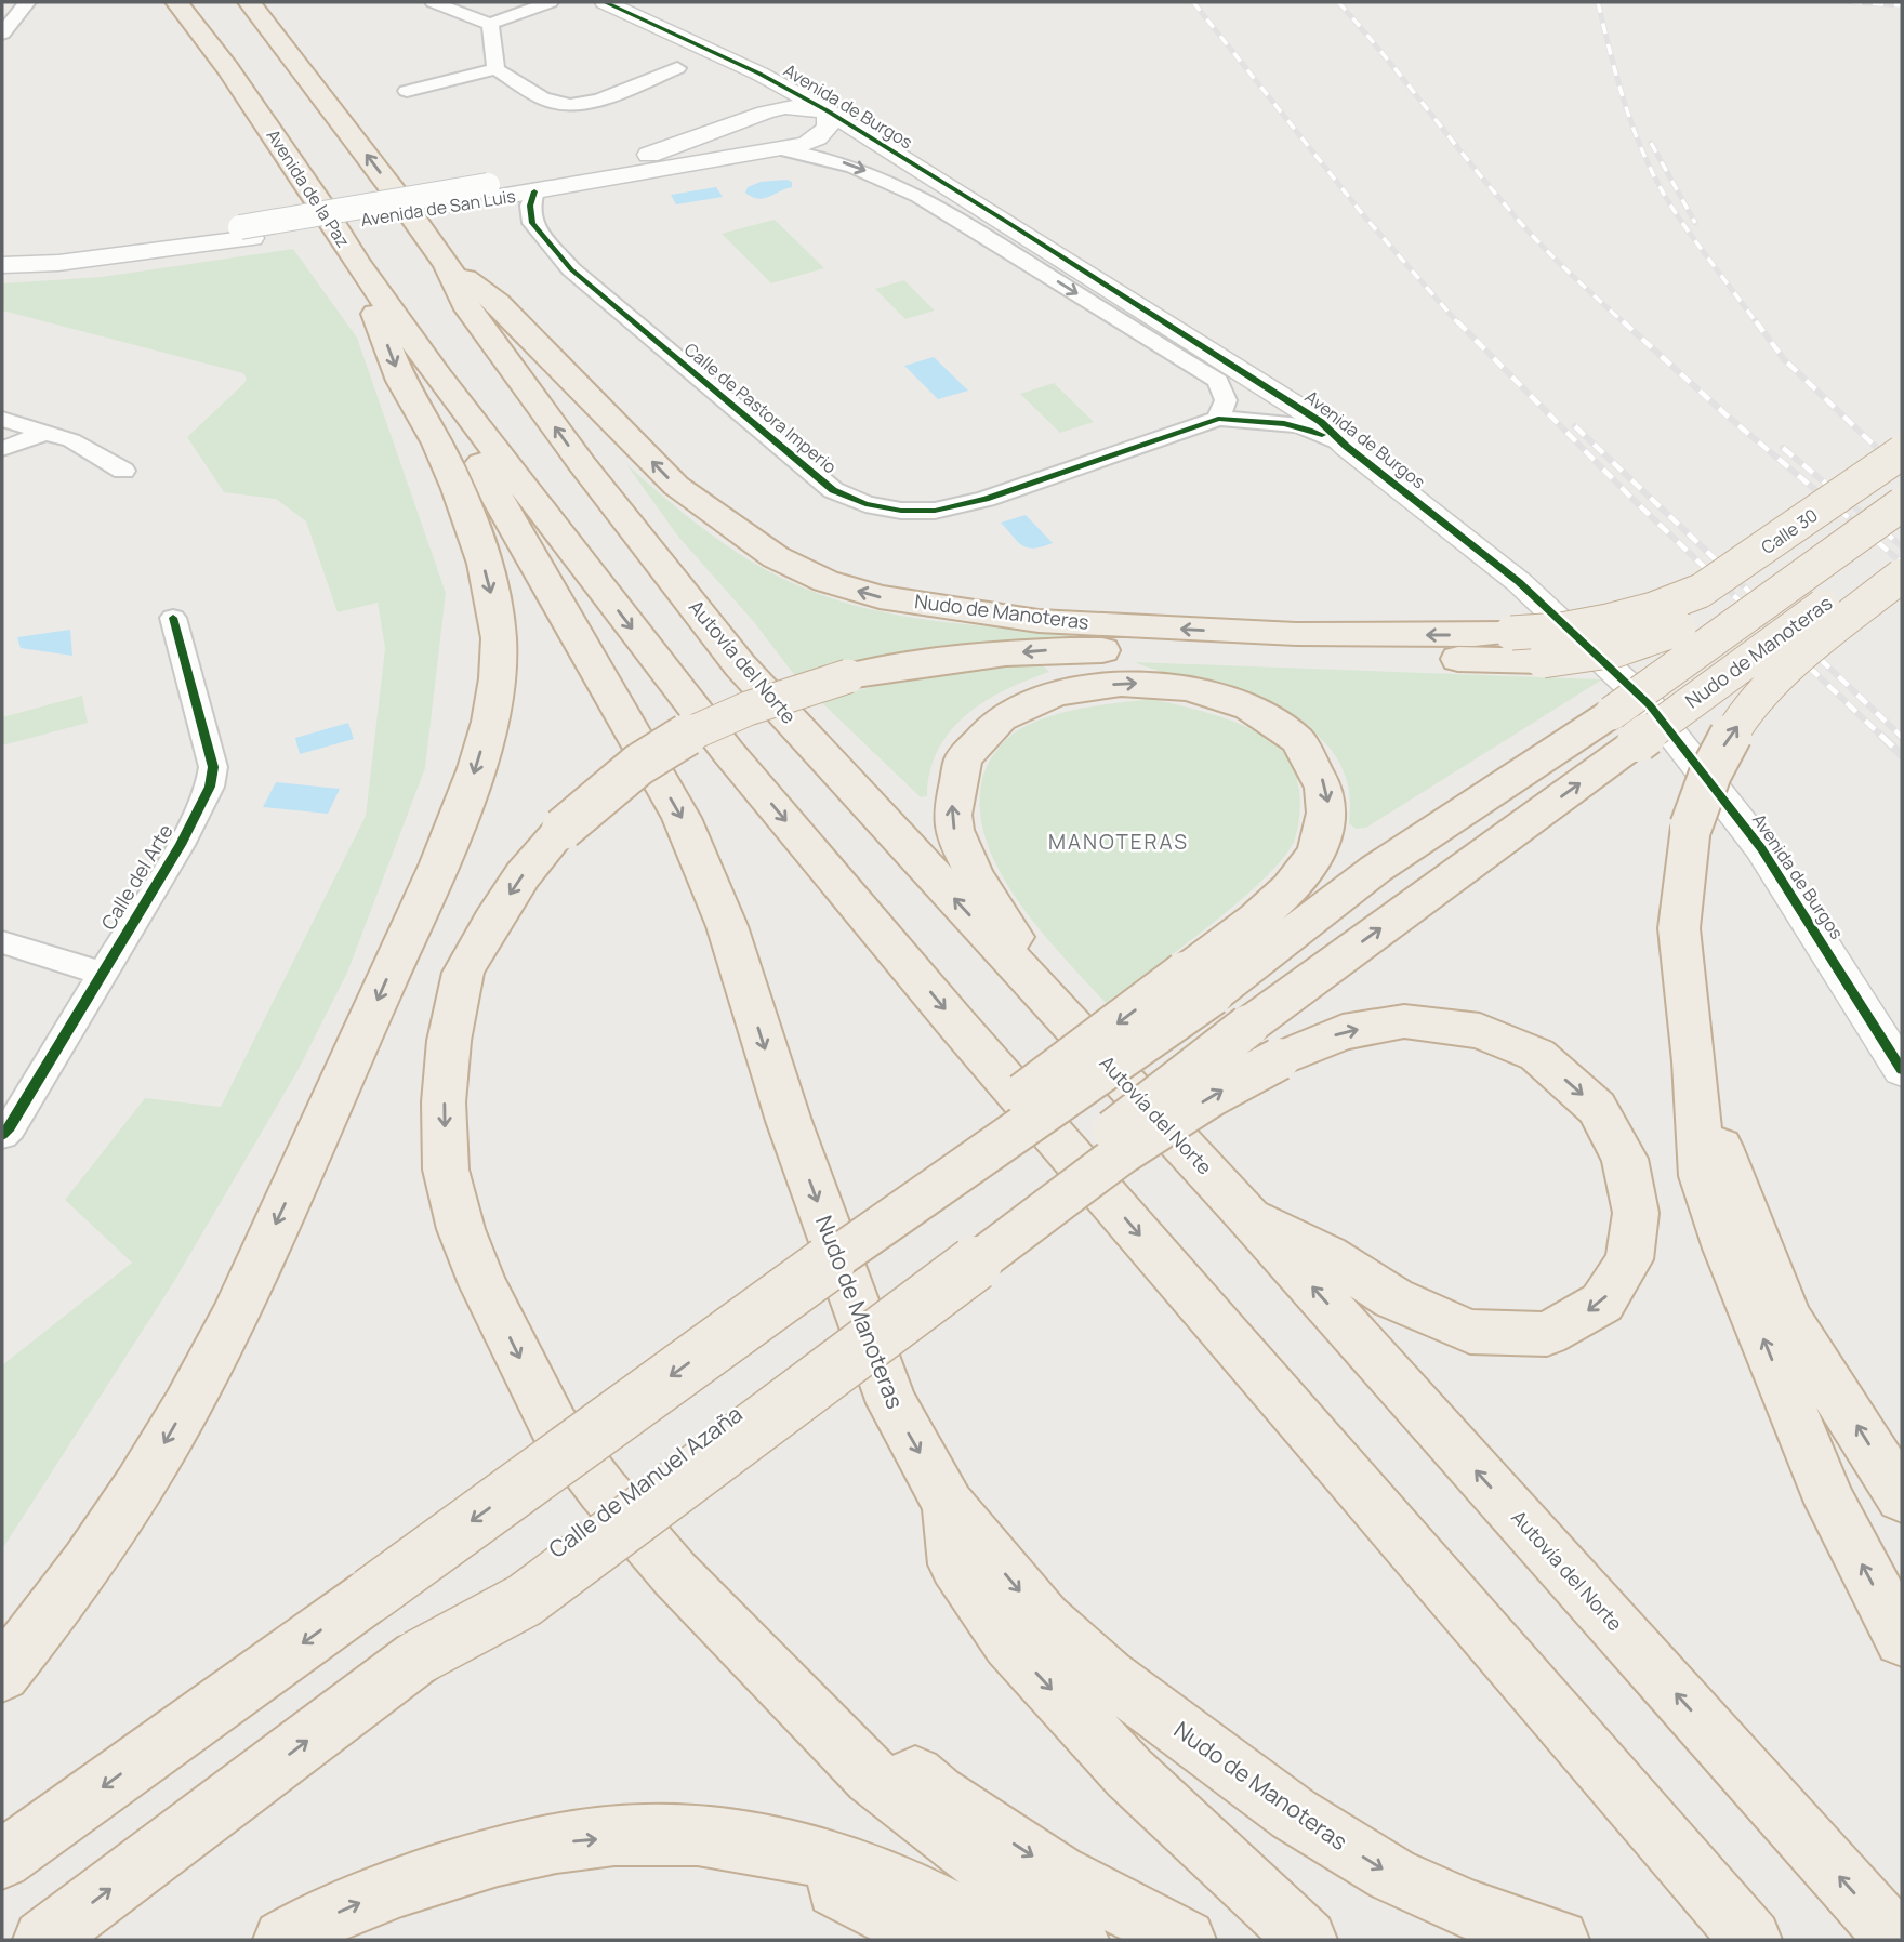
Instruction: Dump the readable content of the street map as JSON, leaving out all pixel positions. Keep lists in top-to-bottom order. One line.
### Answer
{"streets":{"highway":["Avenida de la Paz","Calle 30","Nudo de Manoteras","Autovía del Norte","Calle de Manuel Azaña"],"street":["Avenida de Burgos","Avenida de San Luis","Calle de Pastora Imperio","Calle del Arte"]},"crossings":[["Avenida de Burgos","Avenida de San Luis"],["Avenida de Burgos","Calle de Pastora Imperio"],["Avenida de la Paz","Nudo de Manoteras"],["Avenida de San Luis","Calle de Pastora Imperio"],["Calle 30","Nudo de Manoteras"],["Nudo de Manoteras","Autovía del Norte"],["Nudo de Manoteras","Calle de Manuel Azaña"]],"districts":["MANOTERAS"]}
